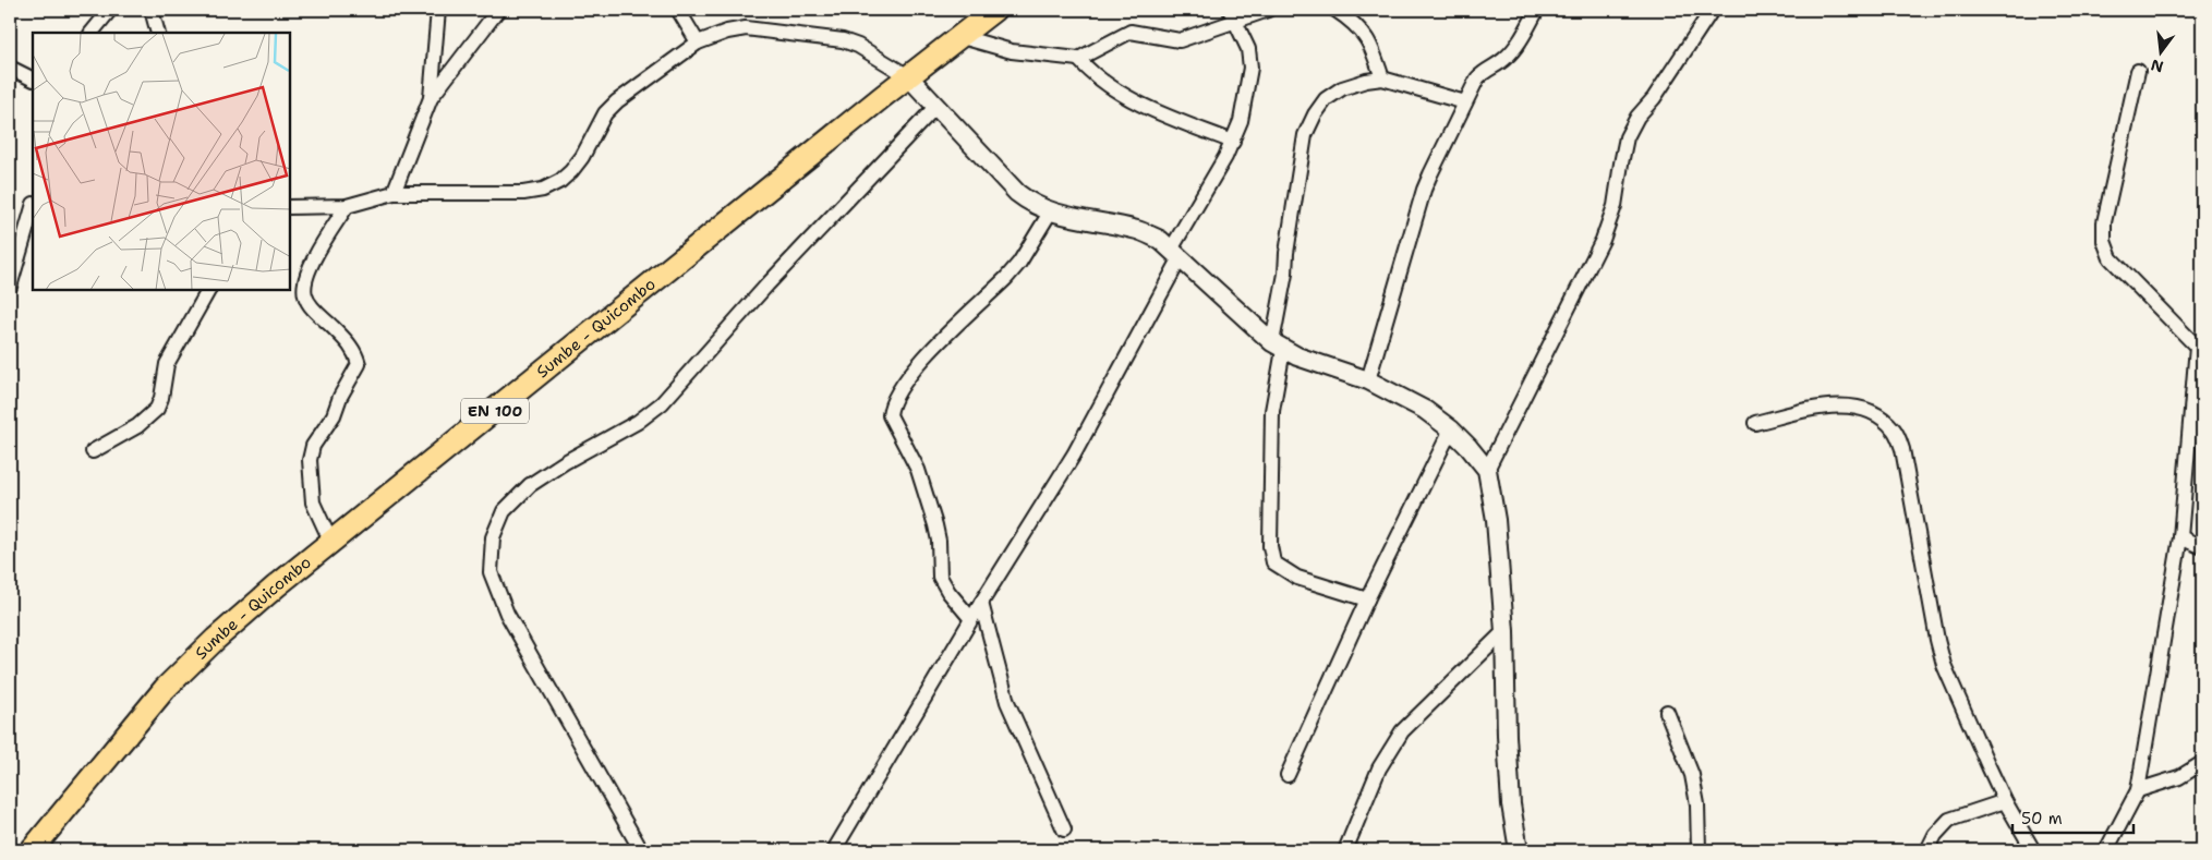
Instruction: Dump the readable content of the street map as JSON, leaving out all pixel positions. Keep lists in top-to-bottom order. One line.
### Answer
{"streets":{"main road":["Sumbe - Quicombo","EN 100"]},"scale_bar":"50 m","north":"bottom"}
